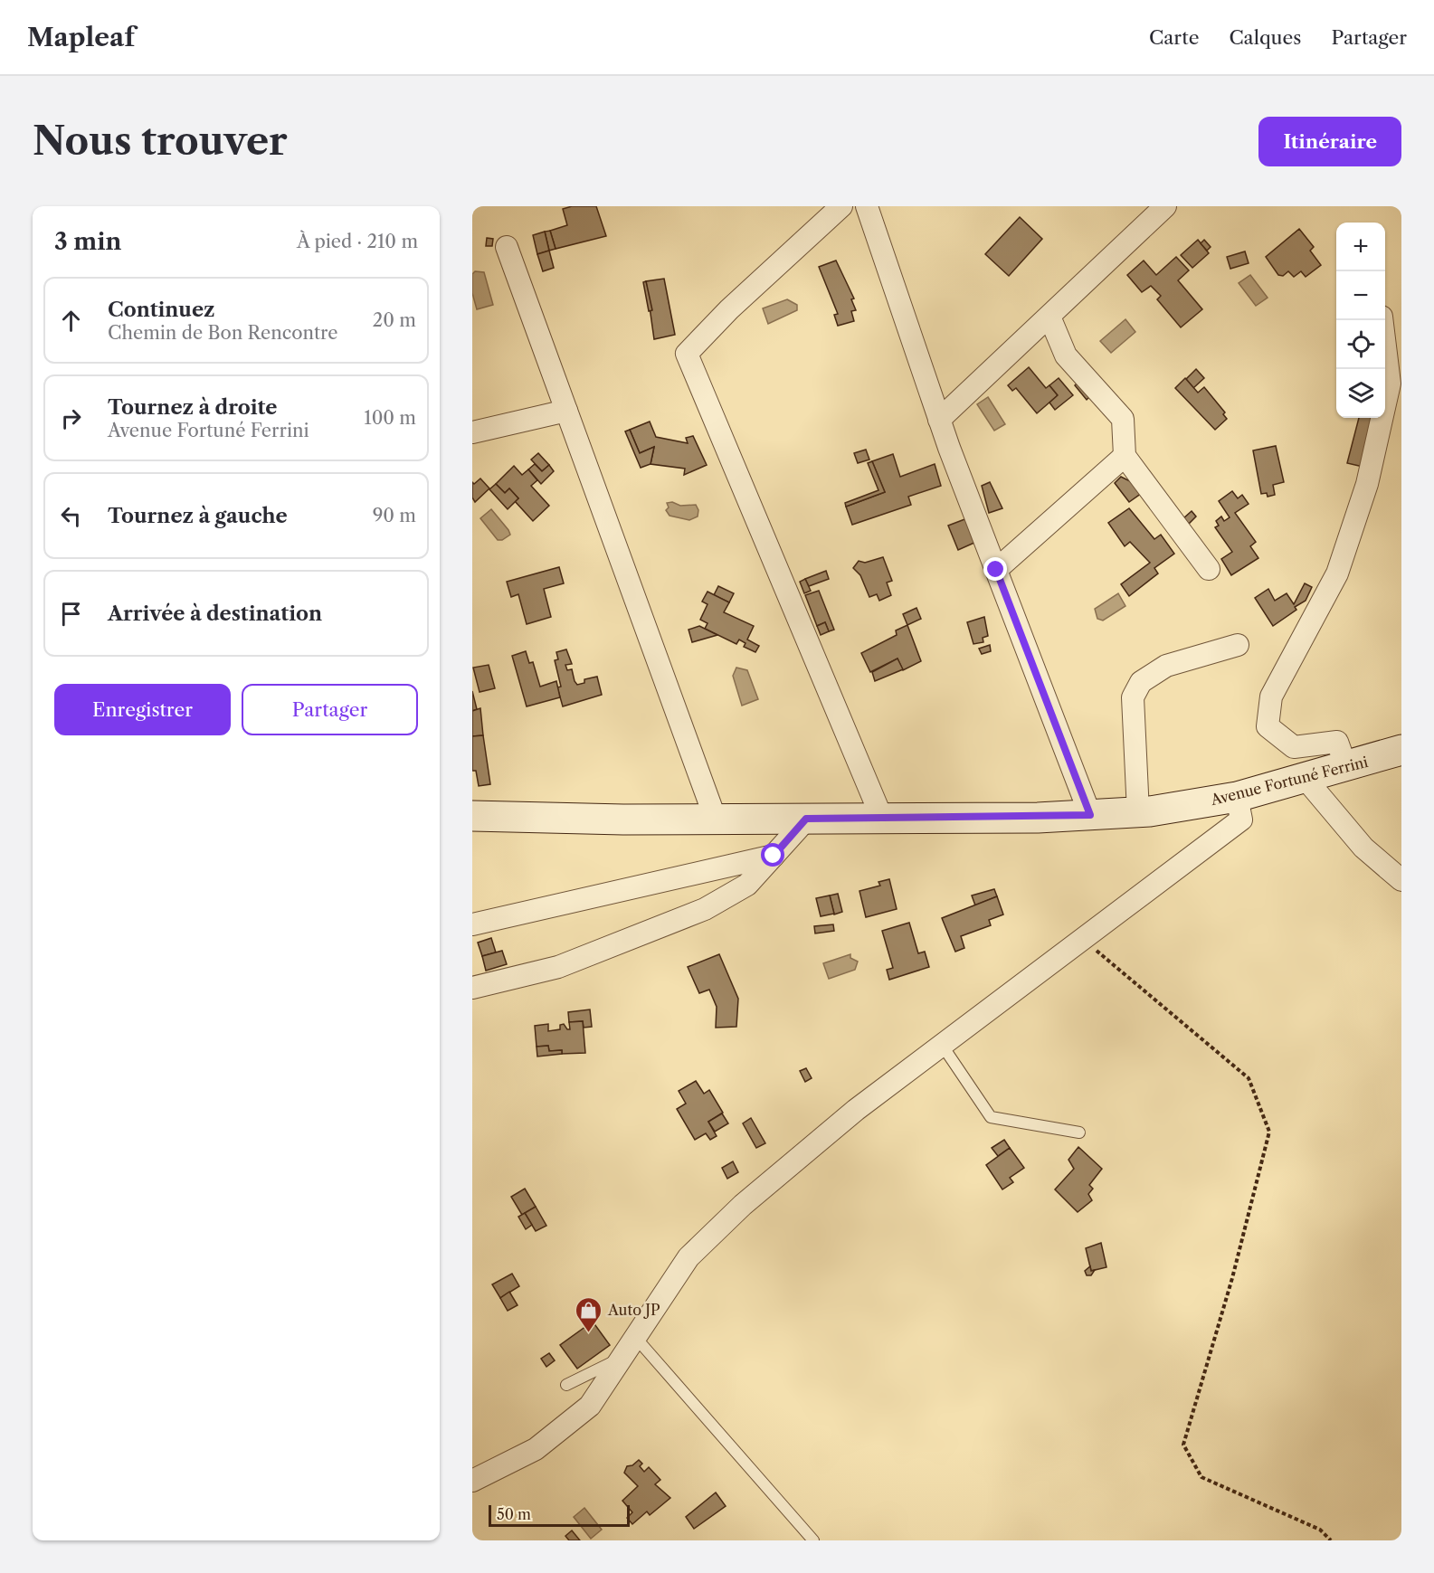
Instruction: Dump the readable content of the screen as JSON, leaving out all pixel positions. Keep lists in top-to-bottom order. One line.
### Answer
{"streets":{"main road":["Avenue Fortuné Ferrini"]},"places":{"shop":["Auto JP"]},"scale_bar":"50 m","page":{"header":"Mapleaf","nav":["Carte","Calques","Partager"],"buttons":["Itinéraire",["Enregistrer","Partager"]],"title":"Nous trouver","heading":["3 min","À pied · 210 m"],"map_buttons":["+","−"],"list":[["Continuez","Chemin de Bon Rencontre","20 m"],["Tournez à droite","Avenue Fortuné Ferrini","100 m"],["Tournez à gauche","90 m"],"Arrivée à destination"],"scale":"50 m"}}
